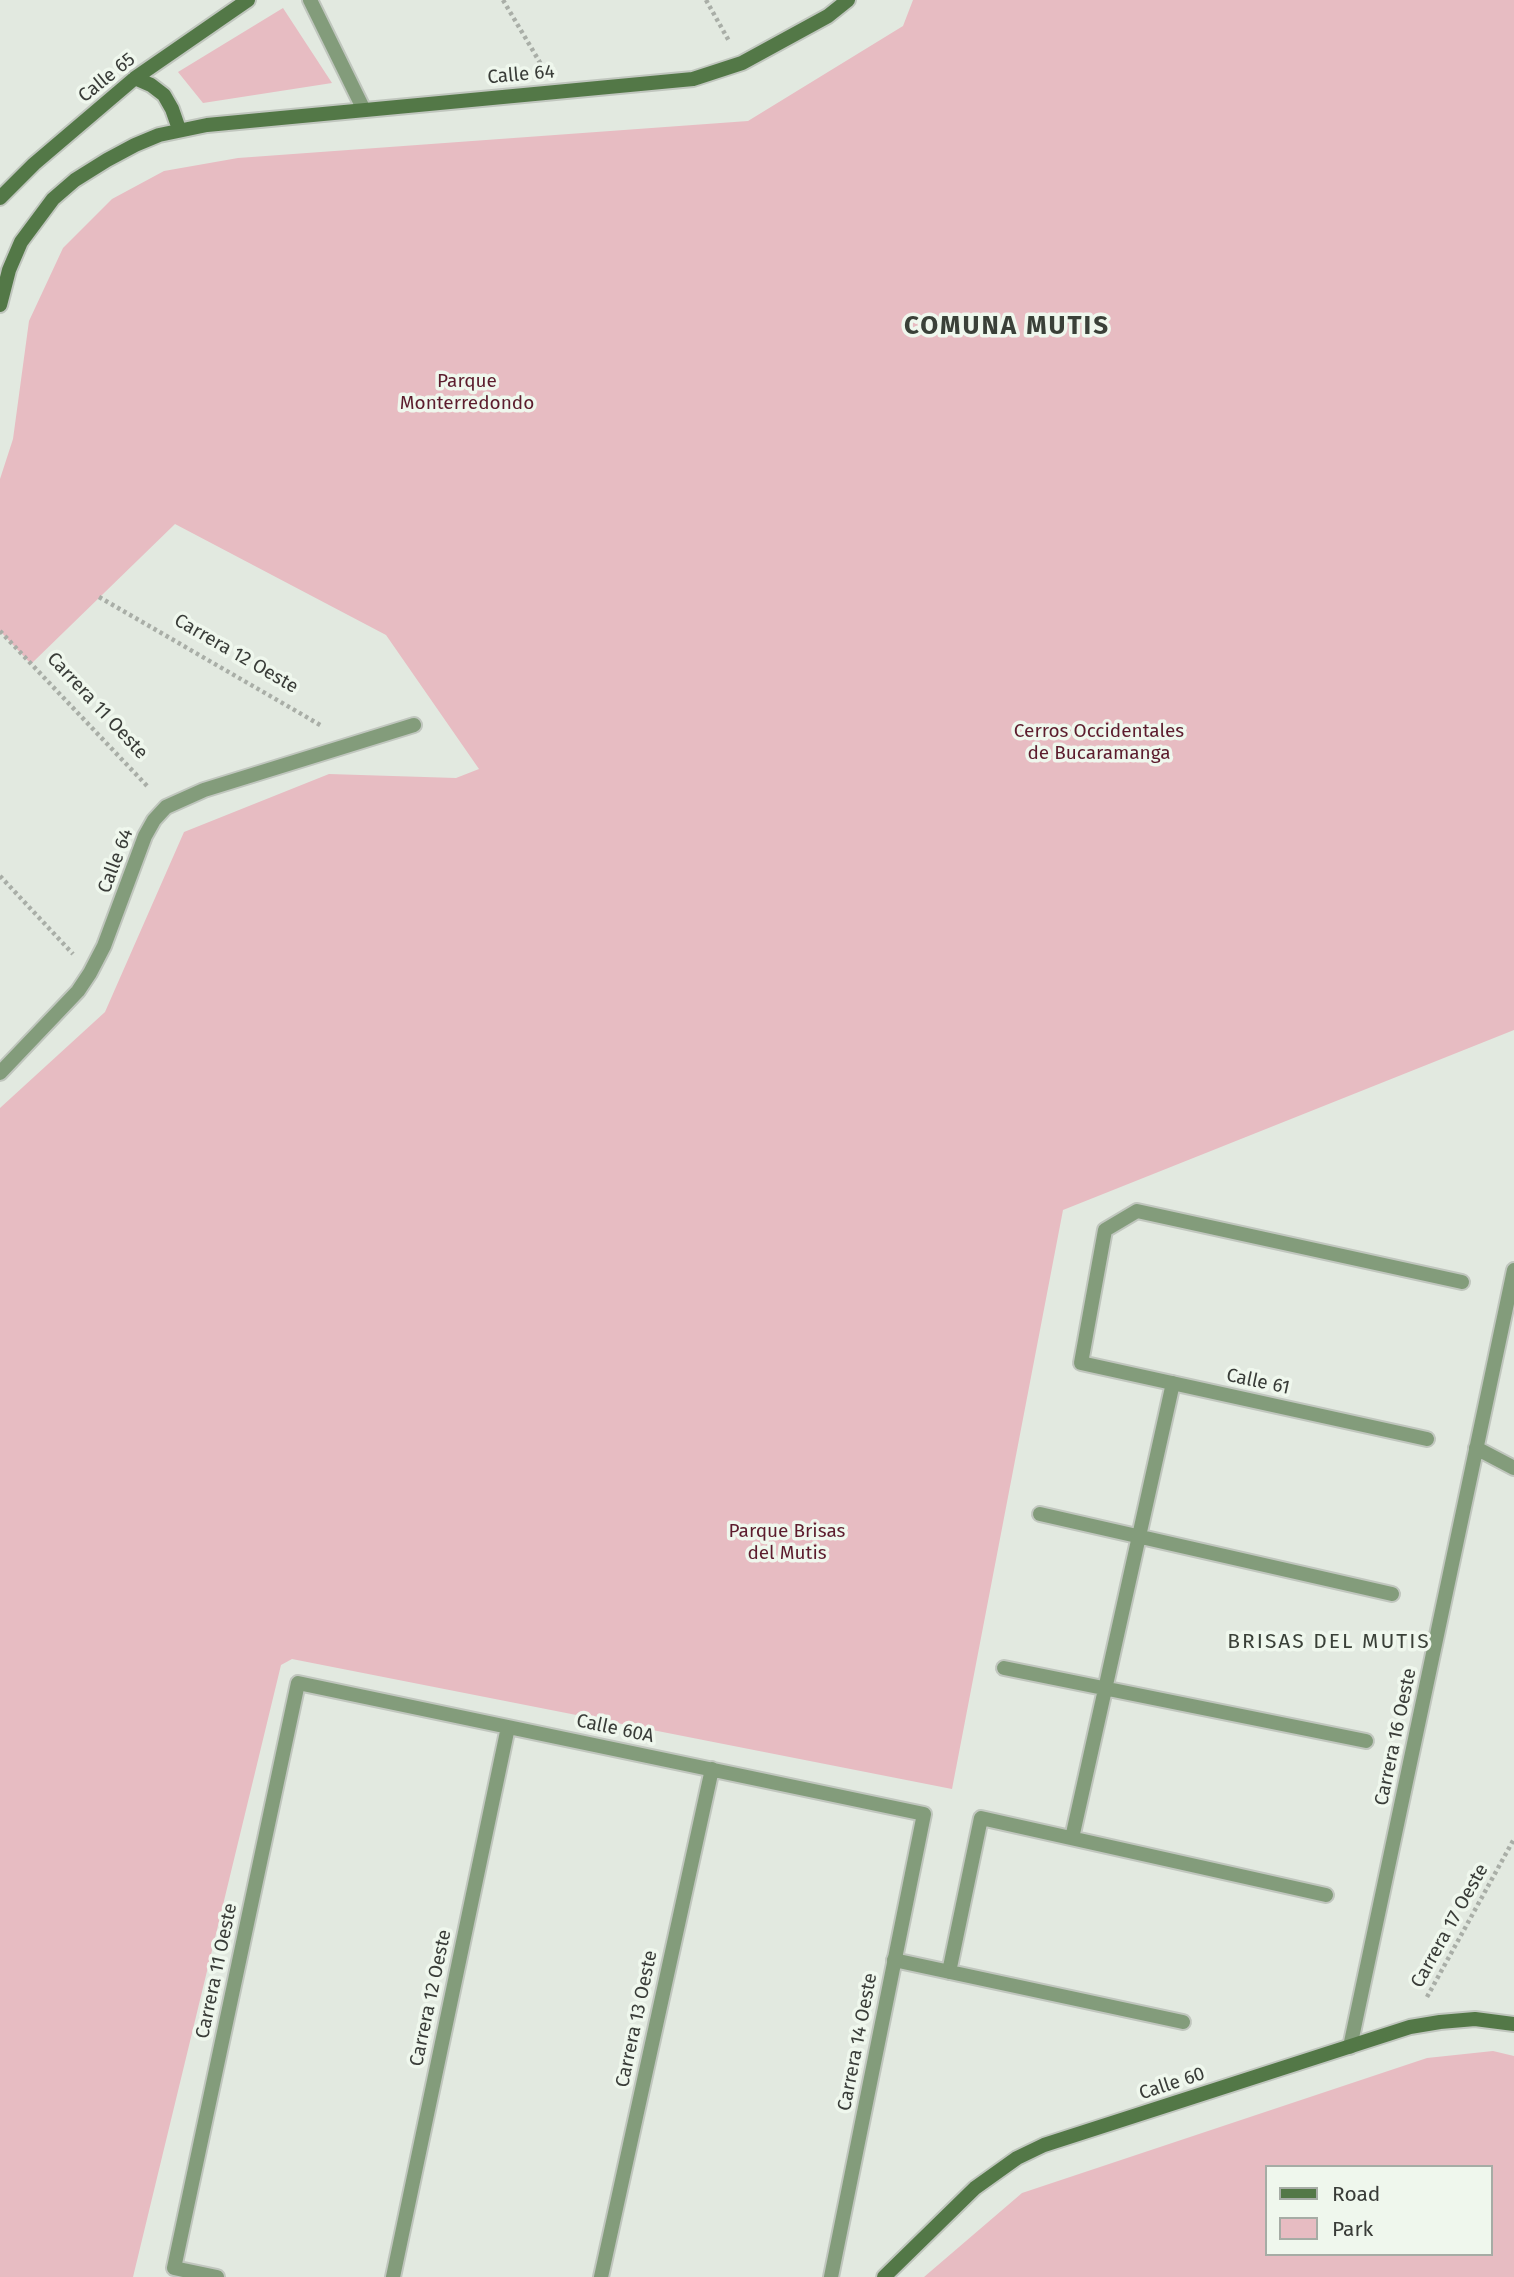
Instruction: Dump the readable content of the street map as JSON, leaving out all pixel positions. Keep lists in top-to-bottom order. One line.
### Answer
{"streets":{"street":["Calle 64","Calle 65","Carrera 12 Oeste","Carrera 11 Oeste","Calle 61","Calle 60A","Carrera 16 Oeste","Carrera 13 Oeste","Carrera 14 Oeste","Calle 60"],"path":["Carrera 17 Oeste"]},"crossings":[["Calle 64","Carrera 12 Oeste"],["Calle 64","Carrera 11 Oeste"],["Carrera 12 Oeste","Calle 60A"],["Carrera 11 Oeste","Calle 60A"],["Calle 60A","Carrera 13 Oeste"],["Calle 60A","Carrera 14 Oeste"],["Carrera 16 Oeste","Calle 60"],["Carrera 17 Oeste","Calle 60"]],"districts":["COMUNA MUTIS","BRISAS DEL MUTIS"],"parks":["Parque Monterredondo","Cerros Occidentales de Bucaramanga","Parque Brisas del Mutis"],"legend":["Road","Park"]}
